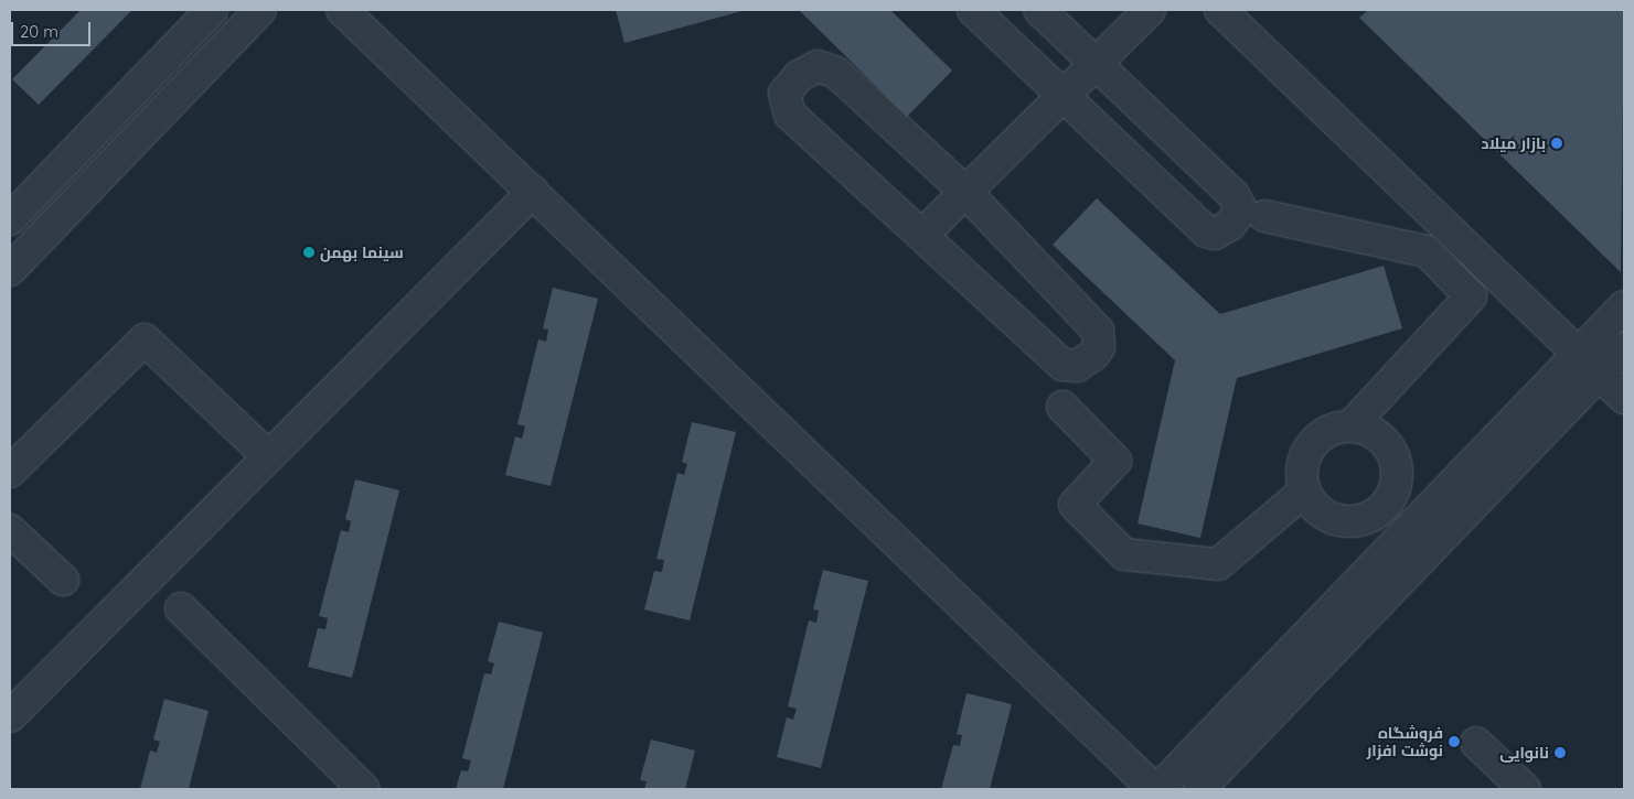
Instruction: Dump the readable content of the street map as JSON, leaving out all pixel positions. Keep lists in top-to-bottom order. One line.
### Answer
{"places":["بازار میلاد","سینما بهمن","فروشگاه نوشت افزار","نانوایی"],"scale_bar":"20 m"}
